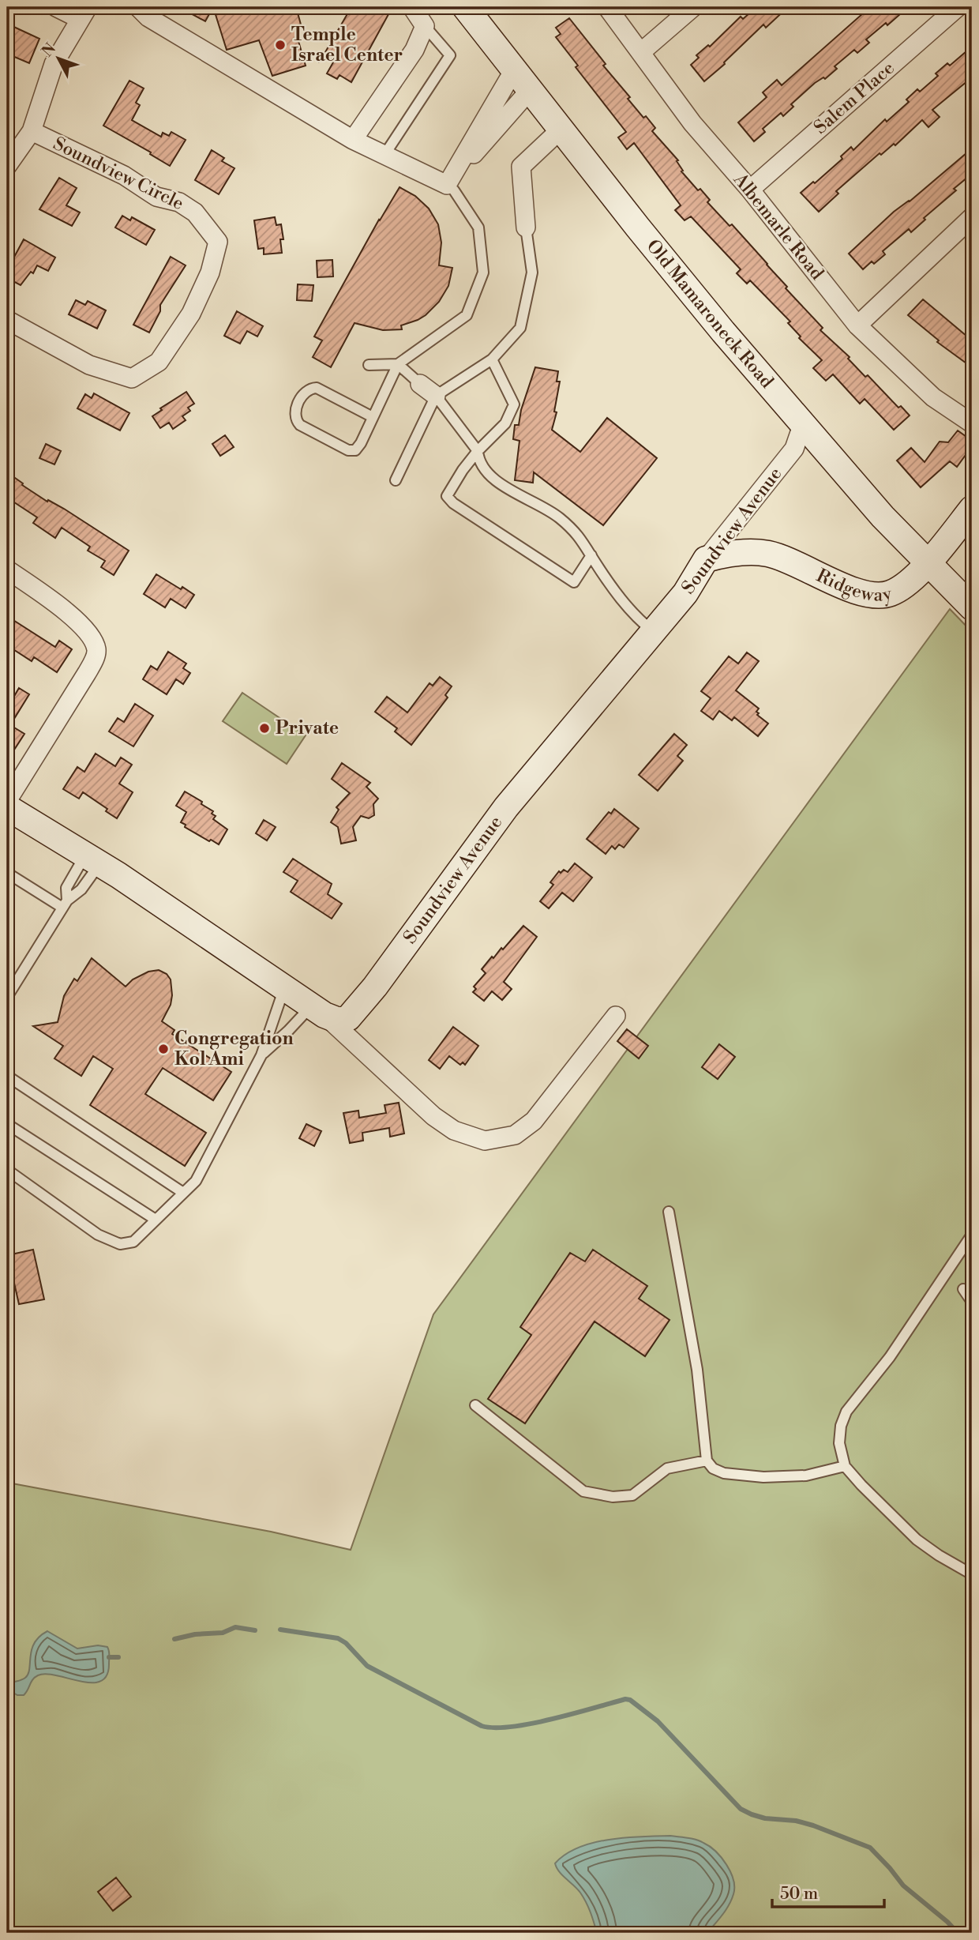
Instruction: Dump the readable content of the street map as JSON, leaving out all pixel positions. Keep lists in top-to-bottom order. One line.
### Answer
{"streets":{"street":["Salem Place","Soundview Circle","Albemarle Road","Old Mamaroneck Road","Soundview Avenue","Ridgeway"]},"crossings":[["Salem Place","Albemarle Road"],["Old Mamaroneck Road","Soundview Avenue"],["Old Mamaroneck Road","Ridgeway"],["Soundview Avenue","Ridgeway"]],"places":["Temple Israel Center","Private","Congregation Kol Ami"],"scale_bar":"50 m","north":"top left"}
